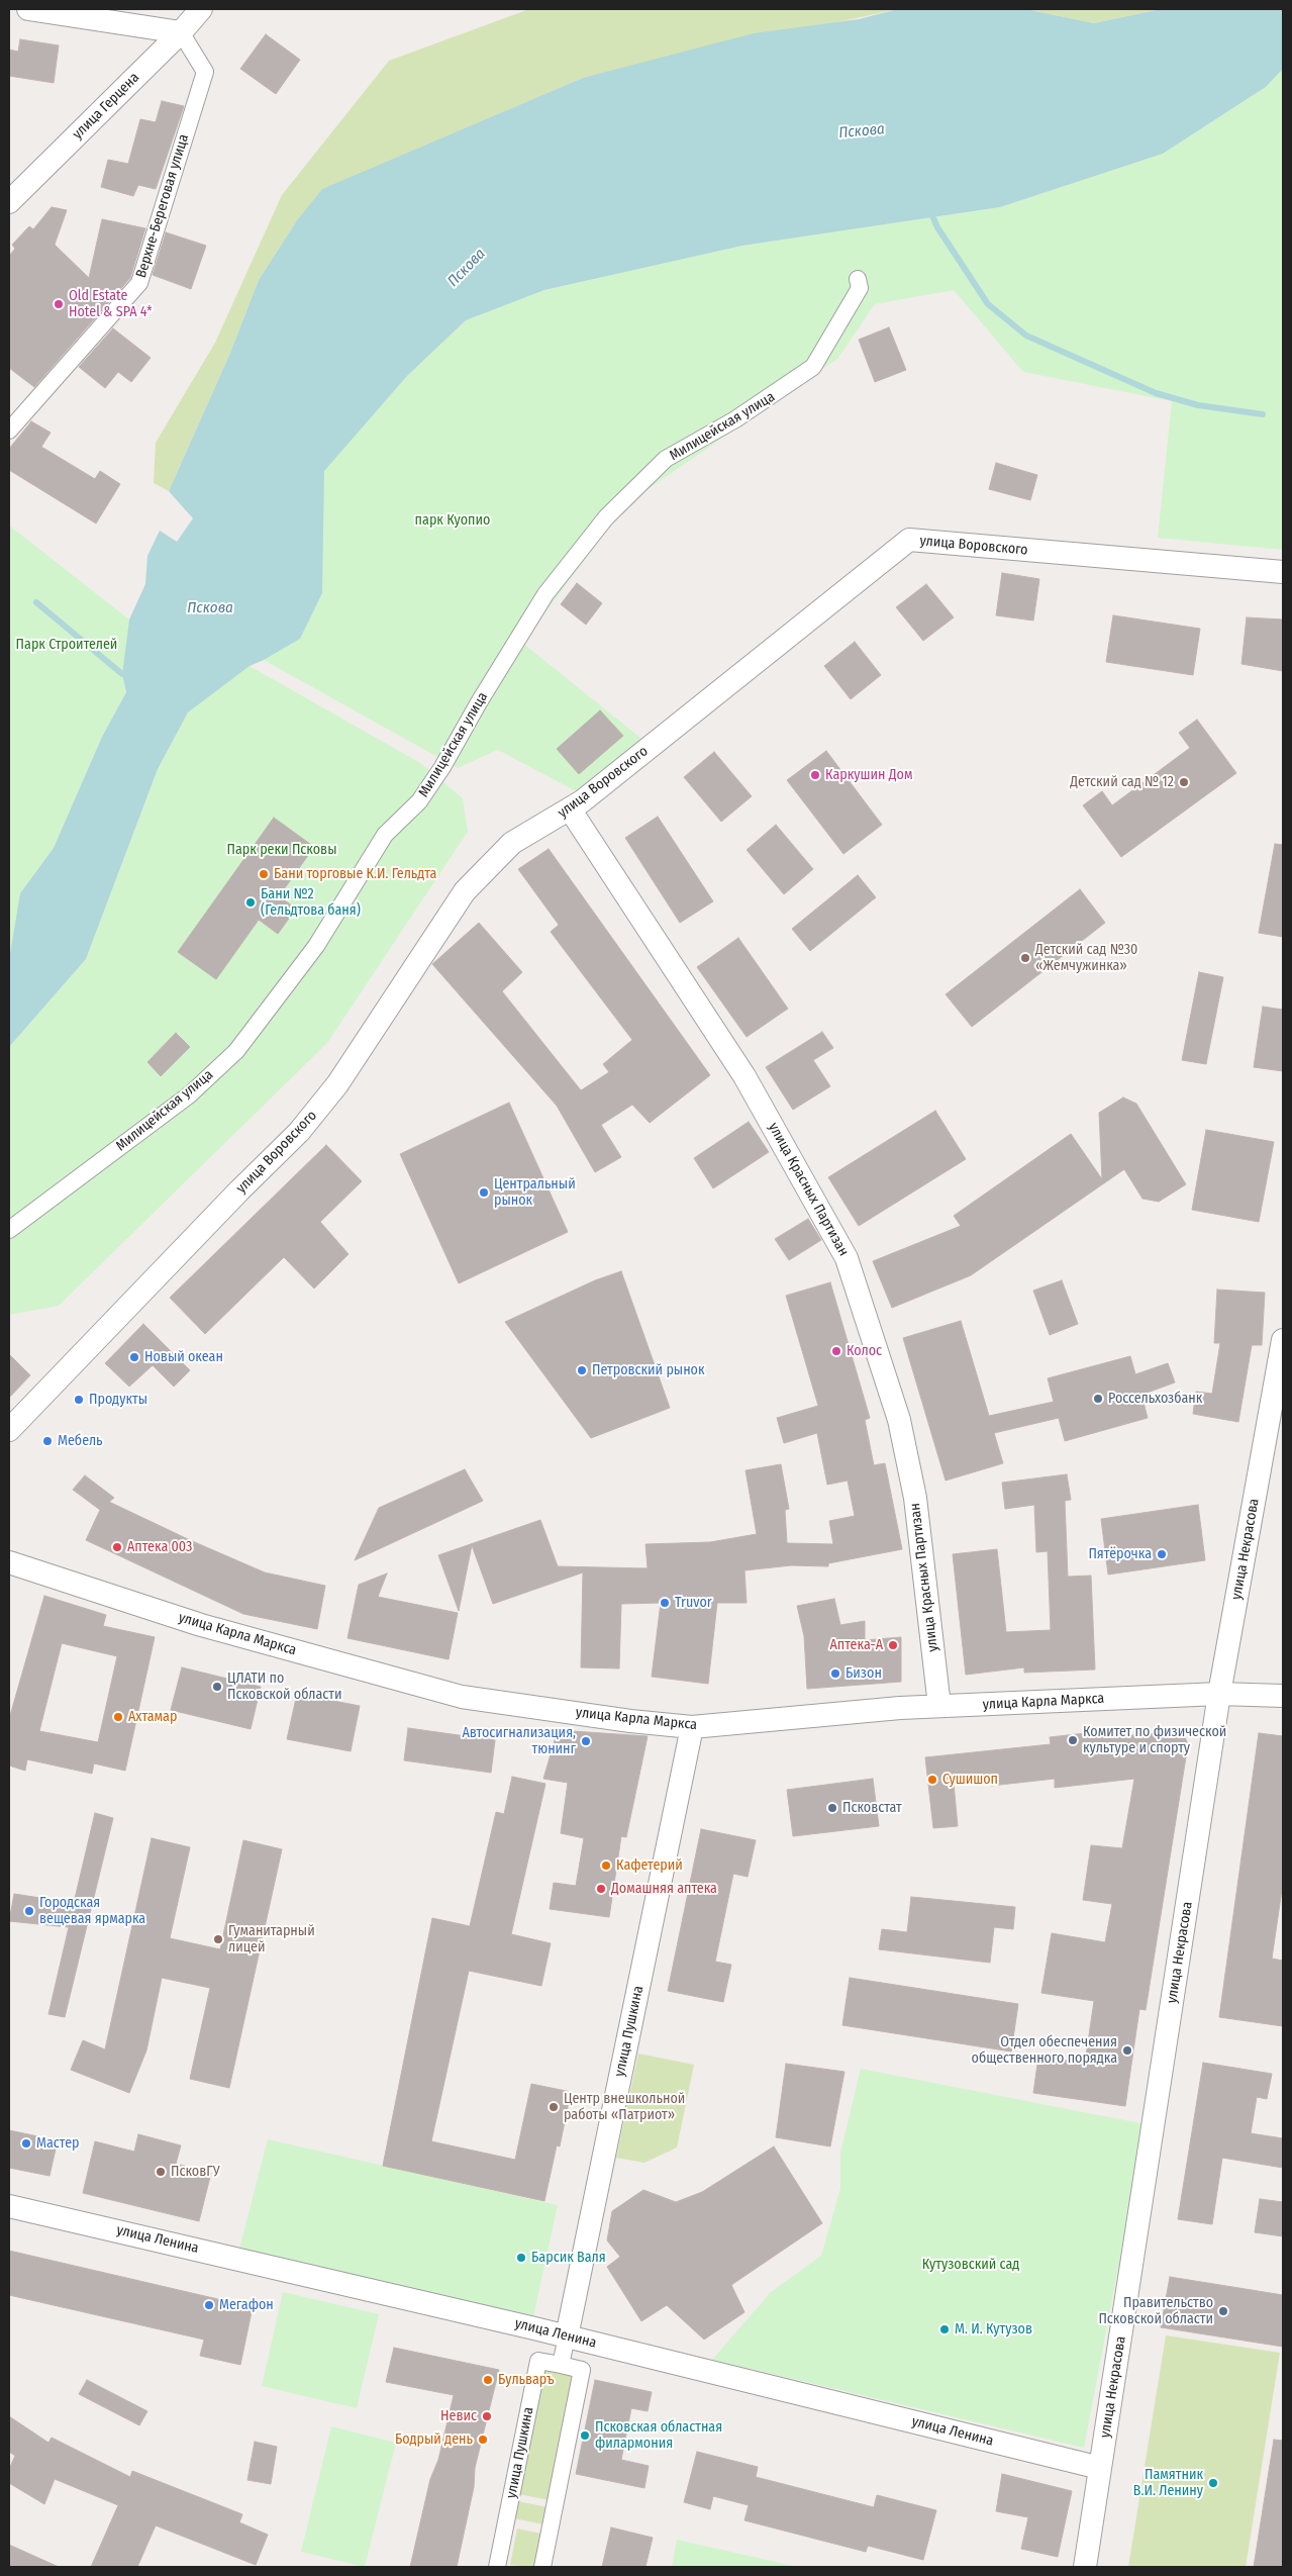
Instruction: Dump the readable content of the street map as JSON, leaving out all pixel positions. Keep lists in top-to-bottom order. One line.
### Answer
{"streets":{"street":["улица Герцена","Верхне-Береговая улица","Милицейская улица","улица Воровского","улица Красных Партизан","улица Некрасова","улица Карла Маркса","улица Пушкина","улица Ленина"]},"crossings":[["улица Герцена","Верхне-Береговая улица"],["улица Воровского","улица Красных Партизан"],["улица Красных Партизан","улица Карла Маркса"],["улица Некрасова","улица Карла Маркса"],["улица Некрасова","улица Ленина"],["улица Карла Маркса","улица Пушкина"],["улица Пушкина","улица Ленина"]],"water":["Пскова"],"parks":["парк Куопио","Парк Строителей","Парк реки Псковы","Кутузовский сад"],"places":["Old Estate Hotel & SPA 4*","Каркушин Дом","Детский сад № 12","Бани торговые К.И. Гельдта","Бани №2 (Гельдтова баня)","Детский сад №30 «Жемчужинка»","Центральный рынок","Колос","Новый океан","Петровский рынок","Россельхозбанк","Продукты","Мебель","Аптека 003","Пятёрочка","Truvor","Аптека-А","Бизон","ЦЛАТИ по Псковской области","Ахтамар","Комитет по физической культуре и спорту","Автосигнализация, тюнинг","Сушишоп","Псковстат","Кафетерий","Домашняя аптека","Городская вещевая ярмарка","Гуманитарный лицей","Отдел обеспечения общественного порядка","Центр внешкольной работы «Патриот»","Мастер","ПсковГУ","Барсик Валя","Мегафон","Правительство Псковской области","М. И. Кутузов","Бульваръ","Невис","Псковская областная филармония","Бодрый день","Памятник В.И. Ленину"]}
